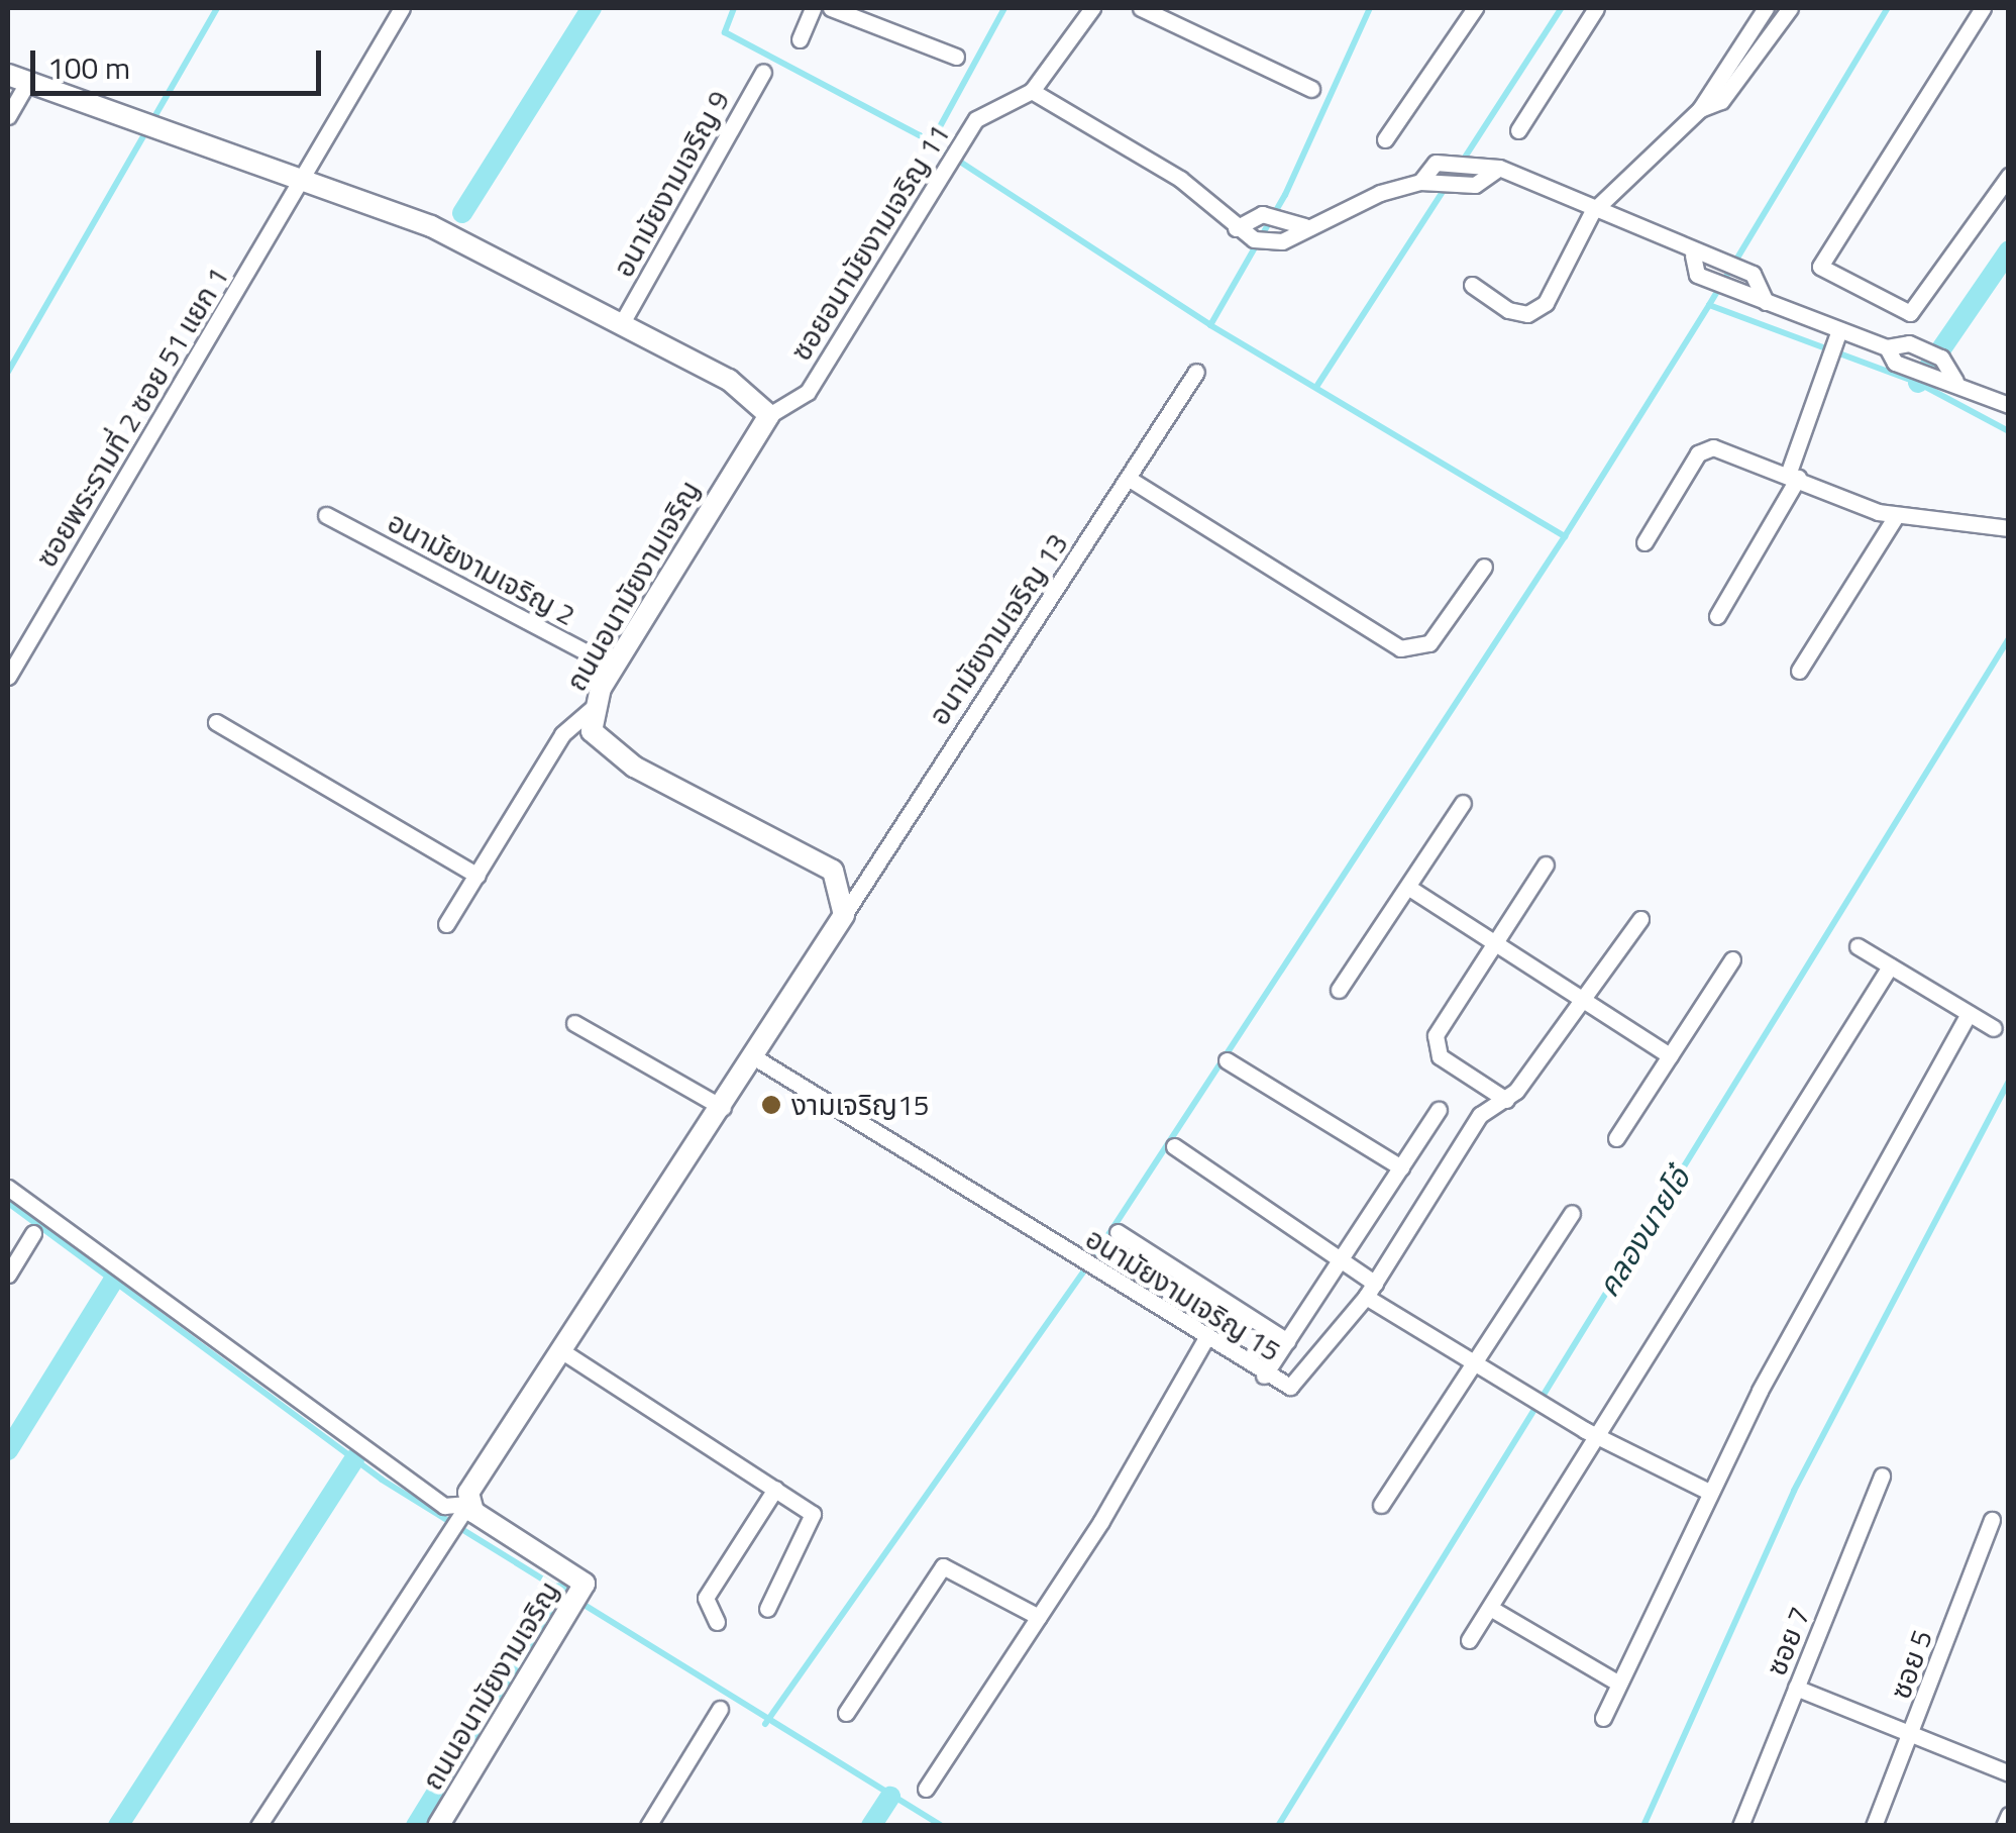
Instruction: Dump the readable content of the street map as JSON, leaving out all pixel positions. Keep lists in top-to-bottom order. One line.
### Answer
{"streets":{"street":["อนามัยงามเจริญ 9","ซอยอนามัยงามเจริญ 11","ซอยพระรามที่ 2 ซอย 51 แยก 1","อนามัยงามเจริญ 2","ถนนอนามัยงามเจริญ","อนามัยงามเจริญ 13","อนามัยงามเจริญ 15","ซอย 7","ซอย 5"]},"crossings":[["ซอยอนามัยงามเจริญ 11","ถนนอนามัยงามเจริญ"],["อนามัยงามเจริญ 2","ถนนอนามัยงามเจริญ"],["ถนนอนามัยงามเจริญ","อนามัยงามเจริญ 13"]],"water":["คลองนายโอ๋"],"places":["งามเจริญ15"],"scale_bar":"100 m"}
